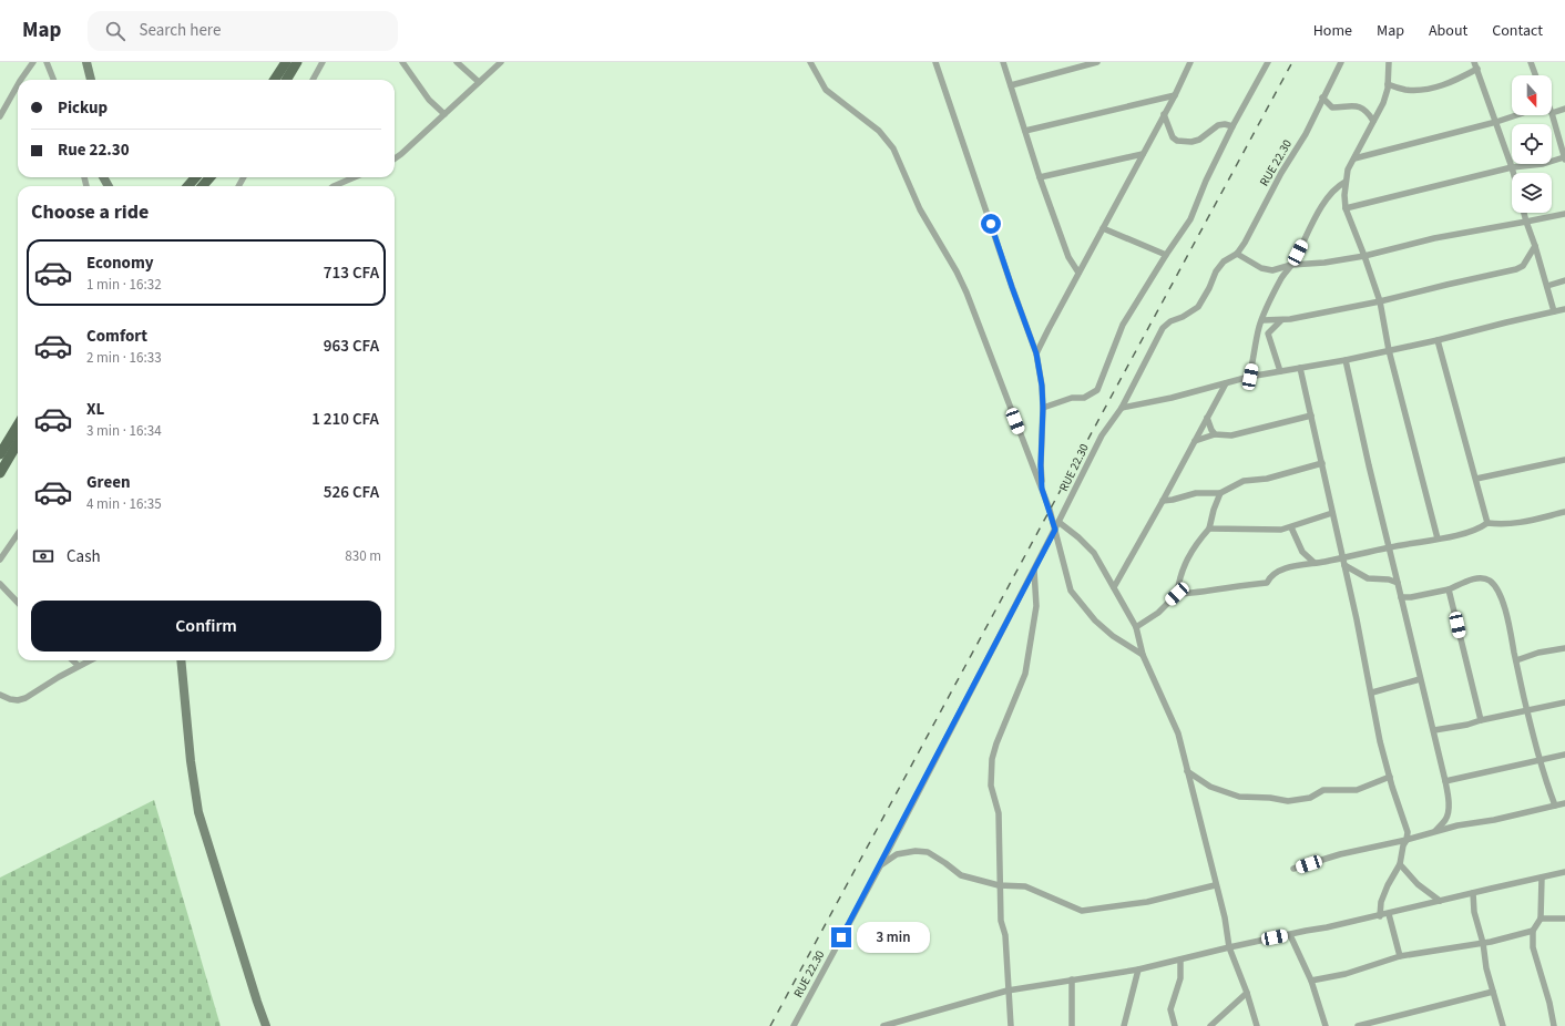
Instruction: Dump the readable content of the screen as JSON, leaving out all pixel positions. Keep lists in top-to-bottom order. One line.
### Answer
{"streets":{"street":["RUE 22.30"]},"north":"bottom","page":{"header":"Map","search":"Search here","nav":["Home","Map","About","Contact"],"banner":["Pickup","Rue 22.30"],"heading":"Choose a ride","list":[{"name":"Economy","note":"1 min · 16:32","value":"713 CFA"},{"name":"Comfort","note":"2 min · 16:33","value":"963 CFA"},{"name":"XL","note":"3 min · 16:34","value":"1 210 CFA"},{"name":"Green","note":"4 min · 16:35","value":"526 CFA"}],"pay":["Cash","830 m"],"buttons":"Confirm","bubble":"3 min"}}
